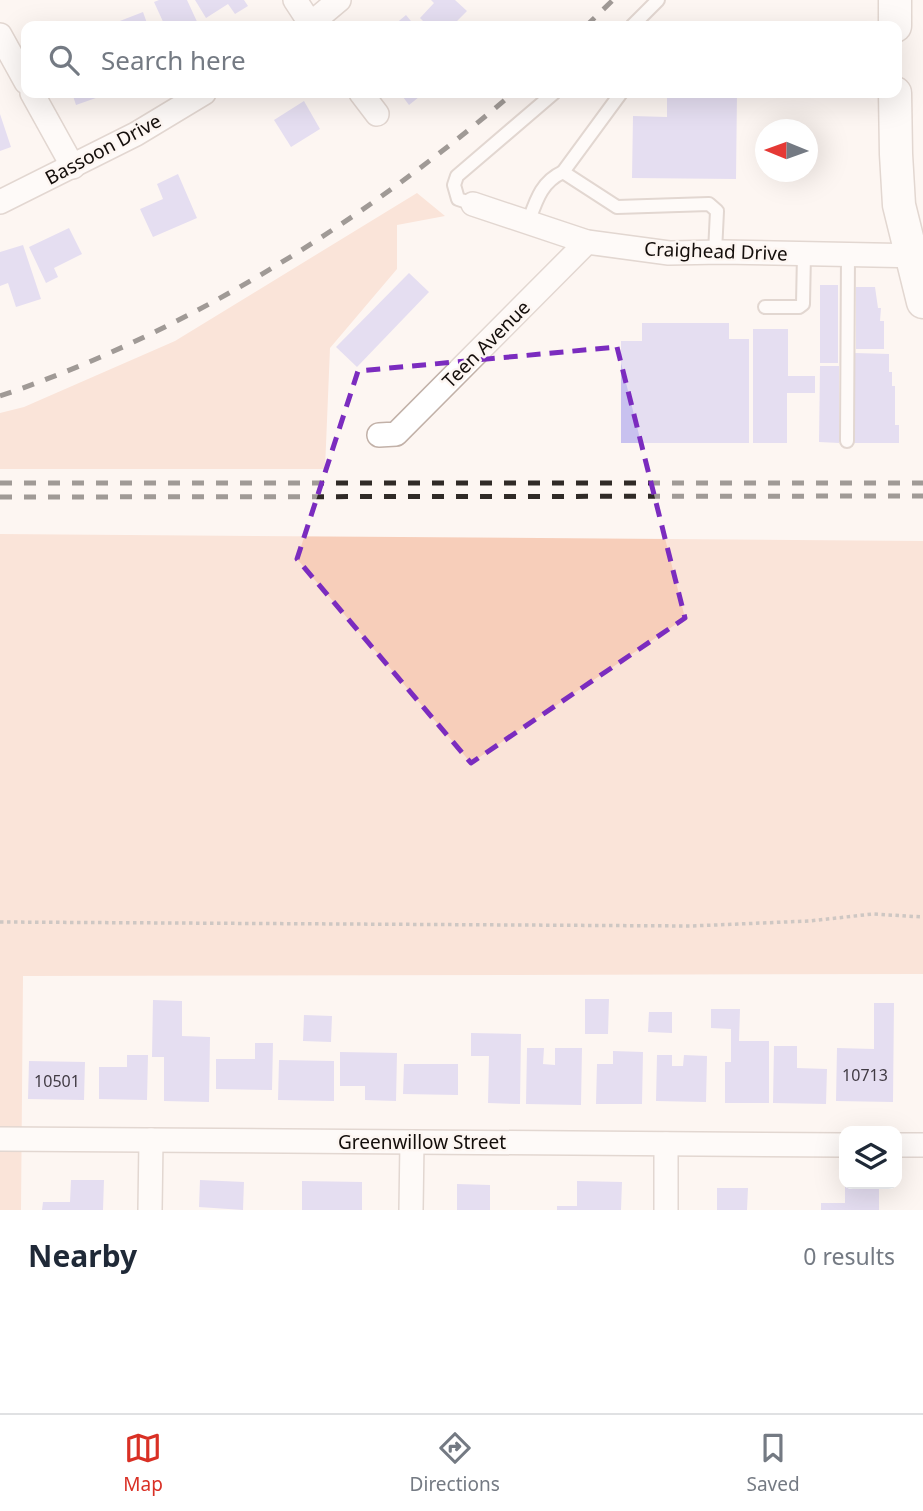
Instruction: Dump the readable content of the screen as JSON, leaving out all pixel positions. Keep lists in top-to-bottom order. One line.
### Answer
{"streets":{"street":["Bassoon Drive","Craighead Drive","Teen Avenue","Greenwillow Street"]},"crossings":[["Craighead Drive","Teen Avenue"]],"house_numbers":["10713","10501"],"north":"left","page":{"search":"Search here","heading":["Nearby","0 results"],"nav":["Map","Directions","Saved"]}}
